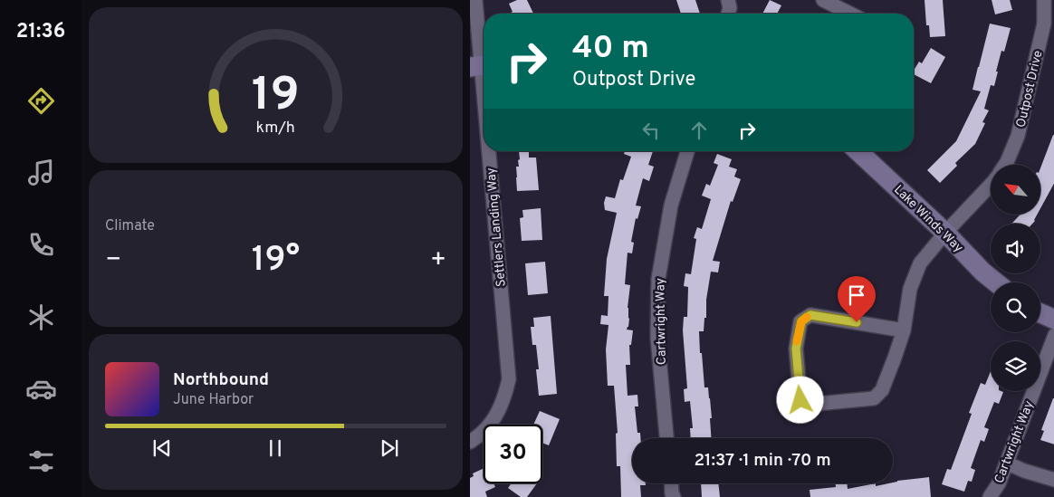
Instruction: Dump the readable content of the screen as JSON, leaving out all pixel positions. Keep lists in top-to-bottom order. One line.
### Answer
{"streets":{"street":["Outpost Drive","Lake Winds Way","Settlers Landing Way","Cartwright Way"]},"crossings":[["Outpost Drive","Lake Winds Way"]],"north":"top left","page":{"tabs":"21:36","turn":["40 m","Outpost Drive"],"tile":"Climate","heat":["−","19°","+"],"song":["Northbound","June Harbor"],"limit":"30","trip":"21:37 · 1 min · 70 m","gauge":["19","km/h"]}}
